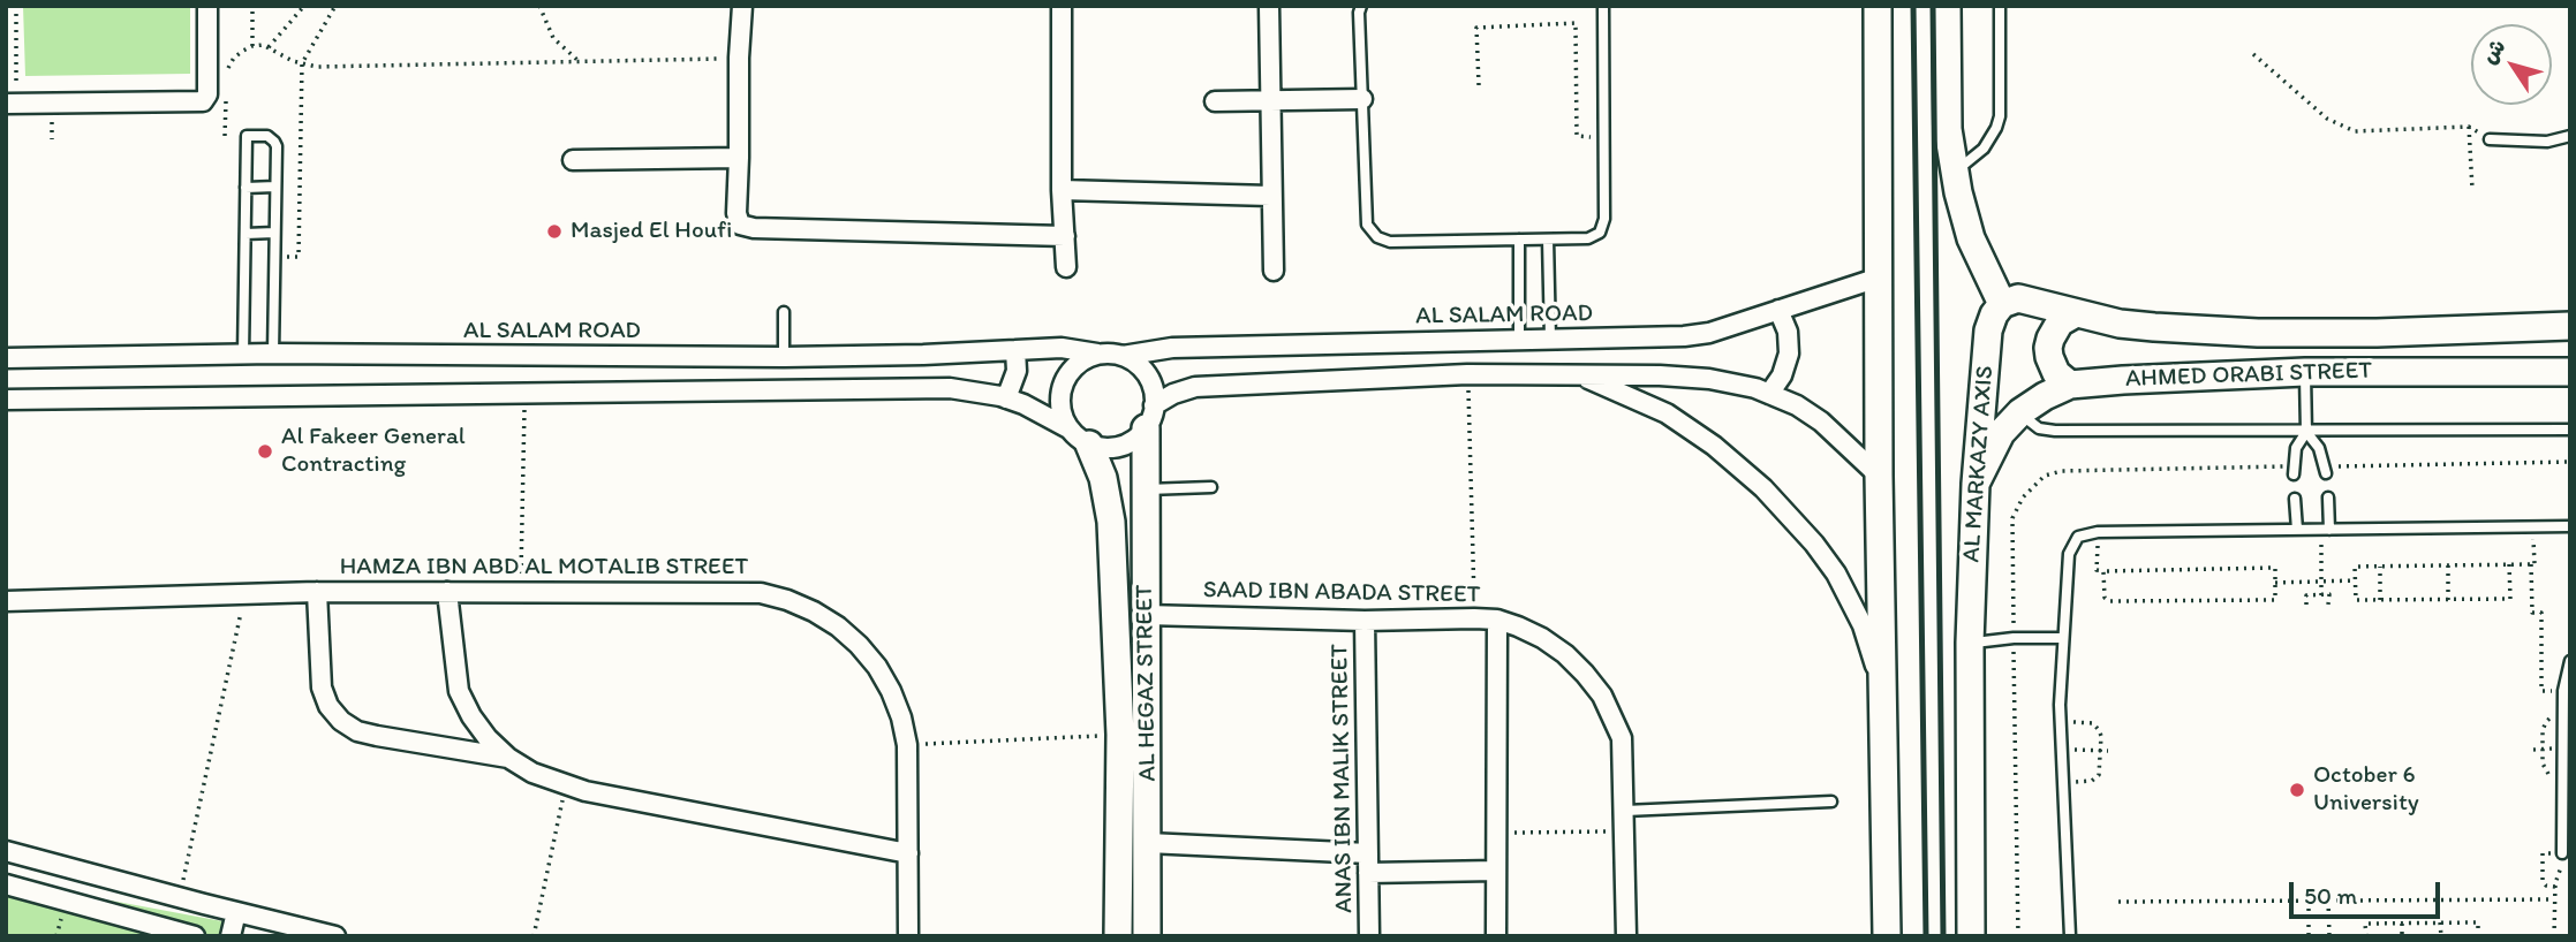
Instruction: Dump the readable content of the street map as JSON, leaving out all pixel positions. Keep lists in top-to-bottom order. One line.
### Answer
{"streets":{"main road":["AHMED ORABI STREET","AL MARKAZY AXIS","AL HEGAZ STREET"],"street":["AL SALAM ROAD","HAMZA IBN ABD AL MOTALIB STREET","SAAD IBN ABADA STREET","ANAS IBN MALIK STREET"]},"crossings":[["AL SALAM ROAD","AL HEGAZ STREET"],["AHMED ORABI STREET","AL MARKAZY AXIS"],["SAAD IBN ABADA STREET","AL HEGAZ STREET"],["SAAD IBN ABADA STREET","ANAS IBN MALIK STREET"]],"places":["Masjed El Houfi","Al Fakeer General Contracting","October 6 University"],"scale_bar":"50 m","north":"top left"}
